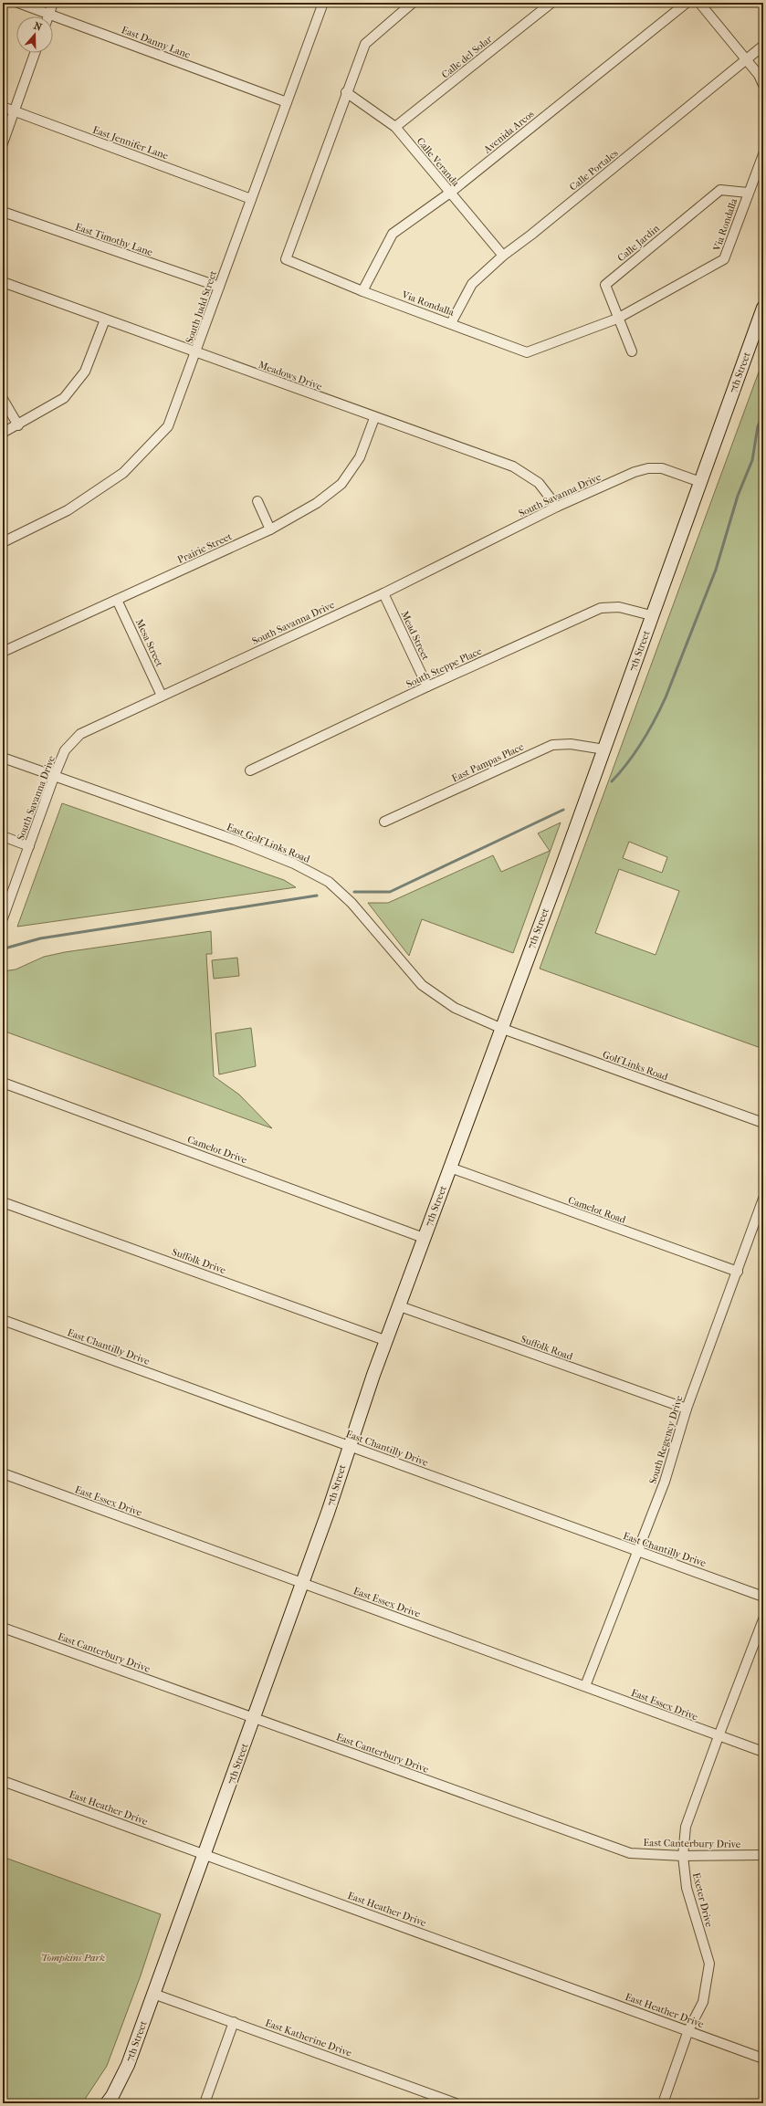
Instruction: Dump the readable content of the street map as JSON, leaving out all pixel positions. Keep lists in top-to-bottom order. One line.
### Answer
{"streets":{"main road":["7th Street"],"street":["East Danny Lane","Calle del Solar","Avenida Arcos","East Jennifer Lane","Calle Veranda","Calle Portales","Via Rondalla","East Timothy Lane","Calle Jardin","South Judd Street","Meadows Drive","South Savanna Drive","Prairie Street","Mead Street","Mesa Street","South Steppe Place","East Pampas Place","East Golf Links Road","Golf Links Road","Camelot Drive","Camelot Road","Suffolk Drive","East Chantilly Drive","Suffolk Road","South Regency Drive","East Essex Drive","East Canterbury Drive","East Heather Drive","Exeter Drive","East Katherine Drive"]},"crossings":[["East Danny Lane","South Judd Street"],["Calle del Solar","Calle Veranda"],["Avenida Arcos","Calle Veranda"],["Avenida Arcos","Via Rondalla"],["East Jennifer Lane","South Judd Street"],["Calle Veranda","Calle Portales"],["Calle Veranda","Via Rondalla"],["Calle Portales","Via Rondalla"],["Via Rondalla","Calle Jardin"],["East Timothy Lane","South Judd Street"],["South Judd Street","Meadows Drive"],["7th Street","South Savanna Drive"],["7th Street","South Steppe Place"],["7th Street","East Pampas Place"],["7th Street","East Golf Links Road"],["7th Street","Golf Links Road"],["7th Street","Camelot Drive"],["7th Street","Camelot Road"],["7th Street","Suffolk Drive"],["7th Street","East Chantilly Drive"],["7th Street","Suffolk Road"],["7th Street","East Essex Drive"],["7th Street","East Canterbury Drive"],["7th Street","East Heather Drive"],["7th Street","East Katherine Drive"],["Meadows Drive","South Savanna Drive"],["Meadows Drive","Prairie Street"],["South Savanna Drive","Mead Street"],["South Savanna Drive","Mesa Street"],["South Savanna Drive","East Golf Links Road"],["Prairie Street","Mesa Street"],["Mead Street","South Steppe Place"],["East Golf Links Road","Golf Links Road"],["Camelot Road","South Regency Drive"],["East Chantilly Drive","South Regency Drive"],["Suffolk Road","South Regency Drive"],["South Regency Drive","East Essex Drive"],["East Essex Drive","Exeter Drive"],["East Canterbury Drive","Exeter Drive"],["East Heather Drive","Exeter Drive"]],"parks":["Tompkins Park"],"north":"top"}
